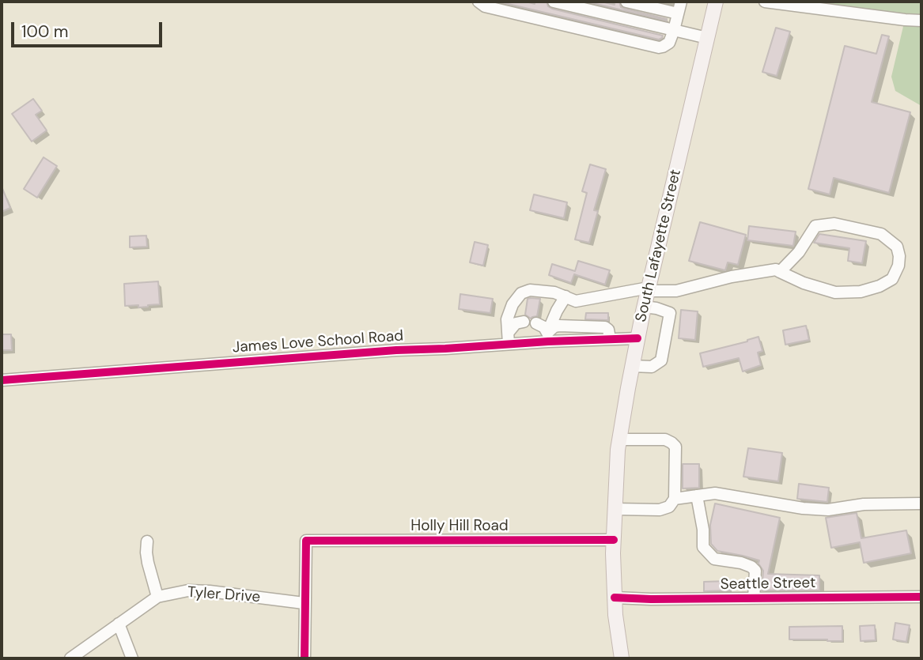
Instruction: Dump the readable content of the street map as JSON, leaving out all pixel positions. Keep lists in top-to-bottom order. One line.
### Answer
{"streets":{"main road":["South Lafayette Street"],"street":["James Love School Road","Holly Hill Road","Seattle Street","Tyler Drive"]},"crossings":[["South Lafayette Street","James Love School Road"],["South Lafayette Street","Holly Hill Road"],["South Lafayette Street","Seattle Street"],["Holly Hill Road","Tyler Drive"]],"scale_bar":"100 m"}
